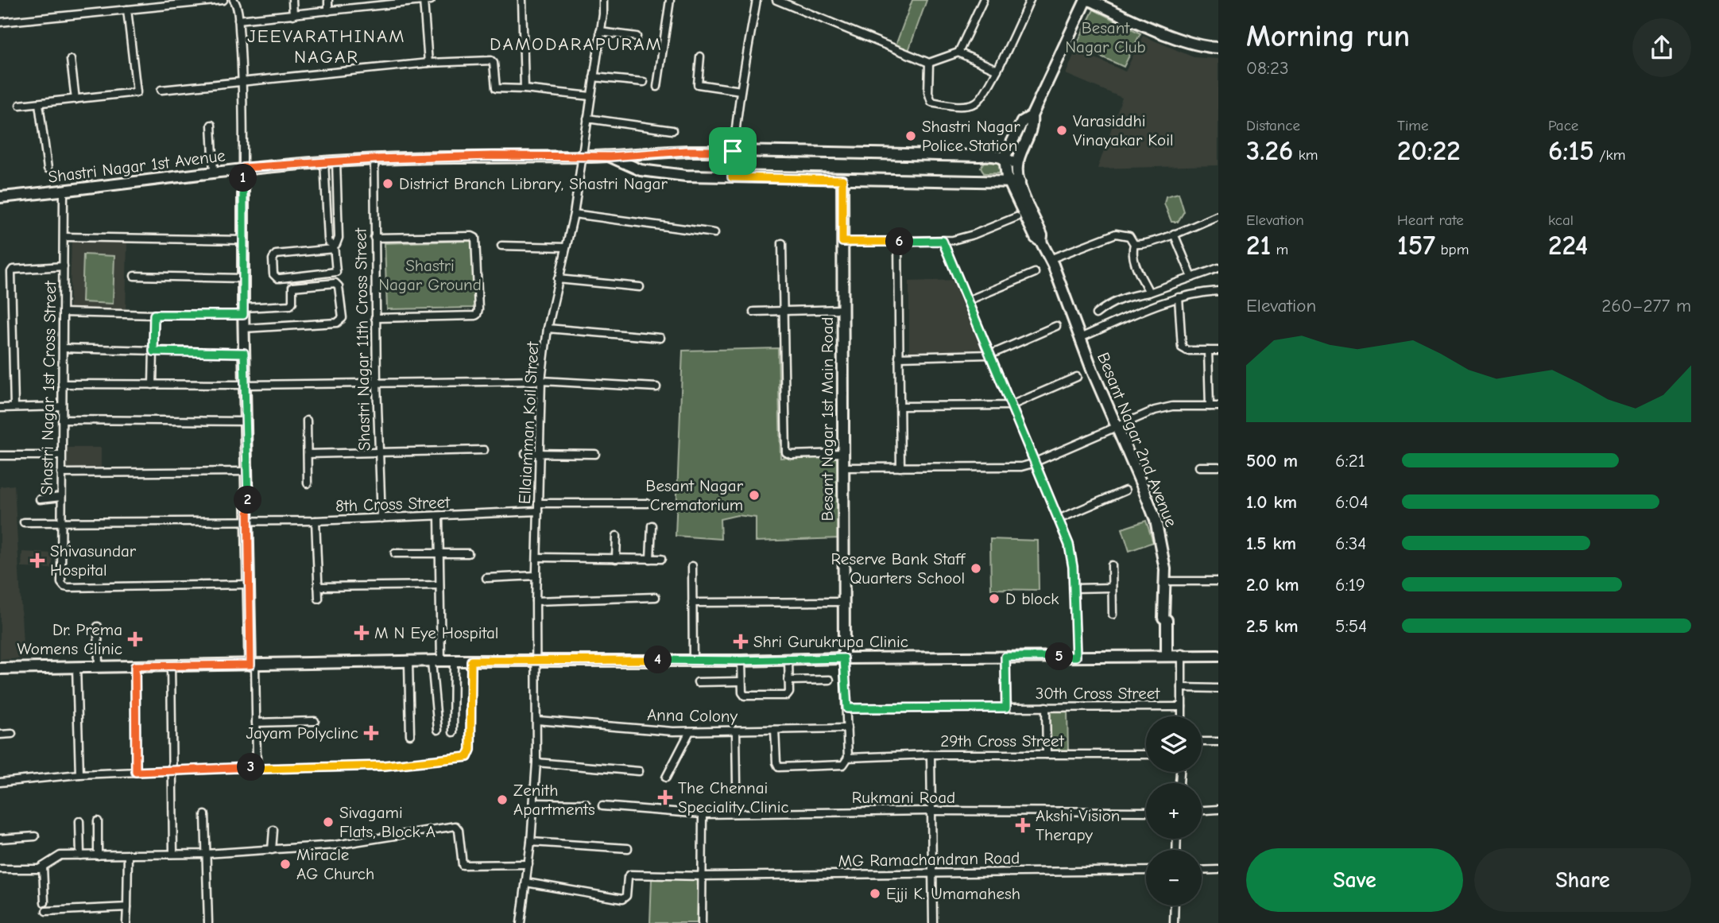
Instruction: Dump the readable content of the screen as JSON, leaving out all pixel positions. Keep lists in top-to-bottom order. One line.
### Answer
{"streets":{"street":["Shastri Nagar 1st Avenue","Shastri Nagar 11th Cross Street","Shastri Nagar 1st Cross Street","Besant Nagar 1st Main Road","Ellaiamman Koil Street","Besant Nagar 2nd Avenue","8th Cross Street","30th Cross Street","Anna Colony","29th Cross Street","Rukmani Road","MG Ramachandran Road"]},"crossings":[["Shastri Nagar 1st Avenue","Shastri Nagar 11th Cross Street"],["Shastri Nagar 1st Avenue","Shastri Nagar 1st Cross Street"],["Shastri Nagar 1st Avenue","Ellaiamman Koil Street"],["Shastri Nagar 11th Cross Street","8th Cross Street"],["Shastri Nagar 1st Cross Street","8th Cross Street"],["Ellaiamman Koil Street","8th Cross Street"],["Ellaiamman Koil Street","Anna Colony"],["Ellaiamman Koil Street","MG Ramachandran Road"],["Anna Colony","29th Cross Street"]],"districts":["JEEVARATHINAM NAGAR","DAMODARAPURAM"],"parks":["Besant Nagar Club","Shastri Nagar Ground"],"places":{"other":["Varasiddhi Vinayakar Koil","Shastri Nagar Police Station","District Branch Library, Shastri Nagar","Besant Nagar Crematorium","Reserve Bank Staff Quarters School","D block","Zenith Apartments","Sivagami Flats, Block A","Miracle AG Church","Ejji K. Umamahesh"],"health":["Shivasundar Hospital","M N Eye Hospital","Dr. Prema Womens Clinic","Shri Gurukrupa Clinic","Jayam Polyclinc","The Chennai Speciality Clinic","Akshi Vision Therapy"]},"page":{"heading":["Morning run","08:23"],"stats":[["Distance","3.26 km"],["Time","20:22"],["Pace","6:15 /km"],["Elevation","21 m"],["Heart rate","157 bpm"],["kcal","224"]],"pins":["1","6","2","5","4","3"],"chart":["Elevation","260–277 m"],"list":[{"name":"500 m","note":"6:21"},{"name":"1.0 km","note":"6:04"},{"name":"1.5 km","note":"6:34"},{"name":"2.0 km","note":"6:19"},{"name":"2.5 km","note":"5:54"}],"map_buttons":["+","−"],"buttons":["Save","Share"]}}
